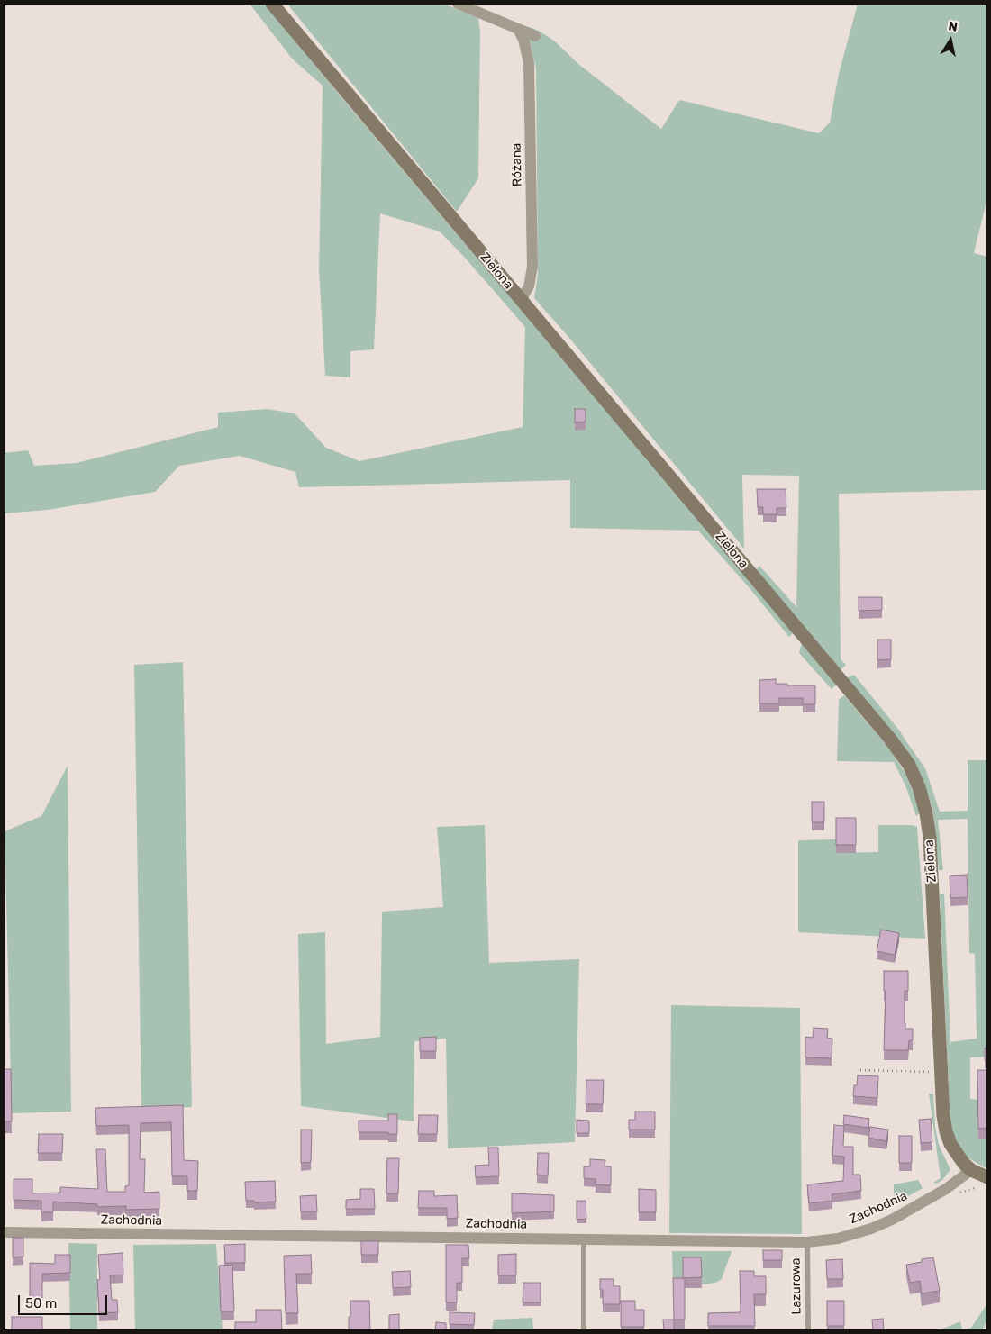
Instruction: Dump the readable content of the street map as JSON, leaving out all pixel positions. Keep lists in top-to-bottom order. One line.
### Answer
{"streets":{"street":["Różana","Zielona","Zachodnia"],"lane":["Lazurowa"]},"crossings":[["Różana","Zielona"],["Zielona","Zachodnia"],["Zachodnia","Lazurowa"]],"scale_bar":"50 m","north":"top"}
